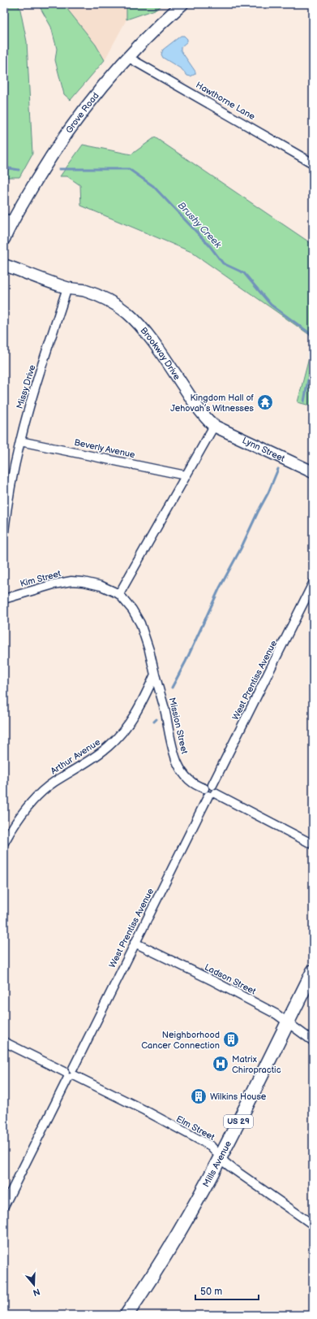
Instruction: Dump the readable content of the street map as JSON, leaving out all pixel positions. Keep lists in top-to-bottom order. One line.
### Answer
{"streets":{"main road":["US 29","Mills Avenue"],"street":["Hawthorne Lane","Grove Road","Brookway Drive","Missy Drive","Beverly Avenue","Lynn Street","Kim Street","West Prentiss Avenue","Mission Street","Arthur Avenue","Ladson Street","Elm Street"]},"crossings":[["Hawthorne Lane","Grove Road"],["Brookway Drive","Missy Drive"],["Brookway Drive","Lynn Street"],["Missy Drive","Beverly Avenue"],["West Prentiss Avenue","Mission Street"],["West Prentiss Avenue","Ladson Street"],["West Prentiss Avenue","Elm Street"],["Mission Street","Arthur Avenue"],["Ladson Street","Mills Avenue"],["Elm Street","Mills Avenue"]],"water":["Brushy Creek"],"places":{"temple":["Kingdom Hall of Jehovah’s Witnesses"],"building":["Neighborhood Cancer Connection","Wilkins House"],"hospital":["Matrix Chiropractic"]},"scale_bar":"50 m","north":"bottom"}
